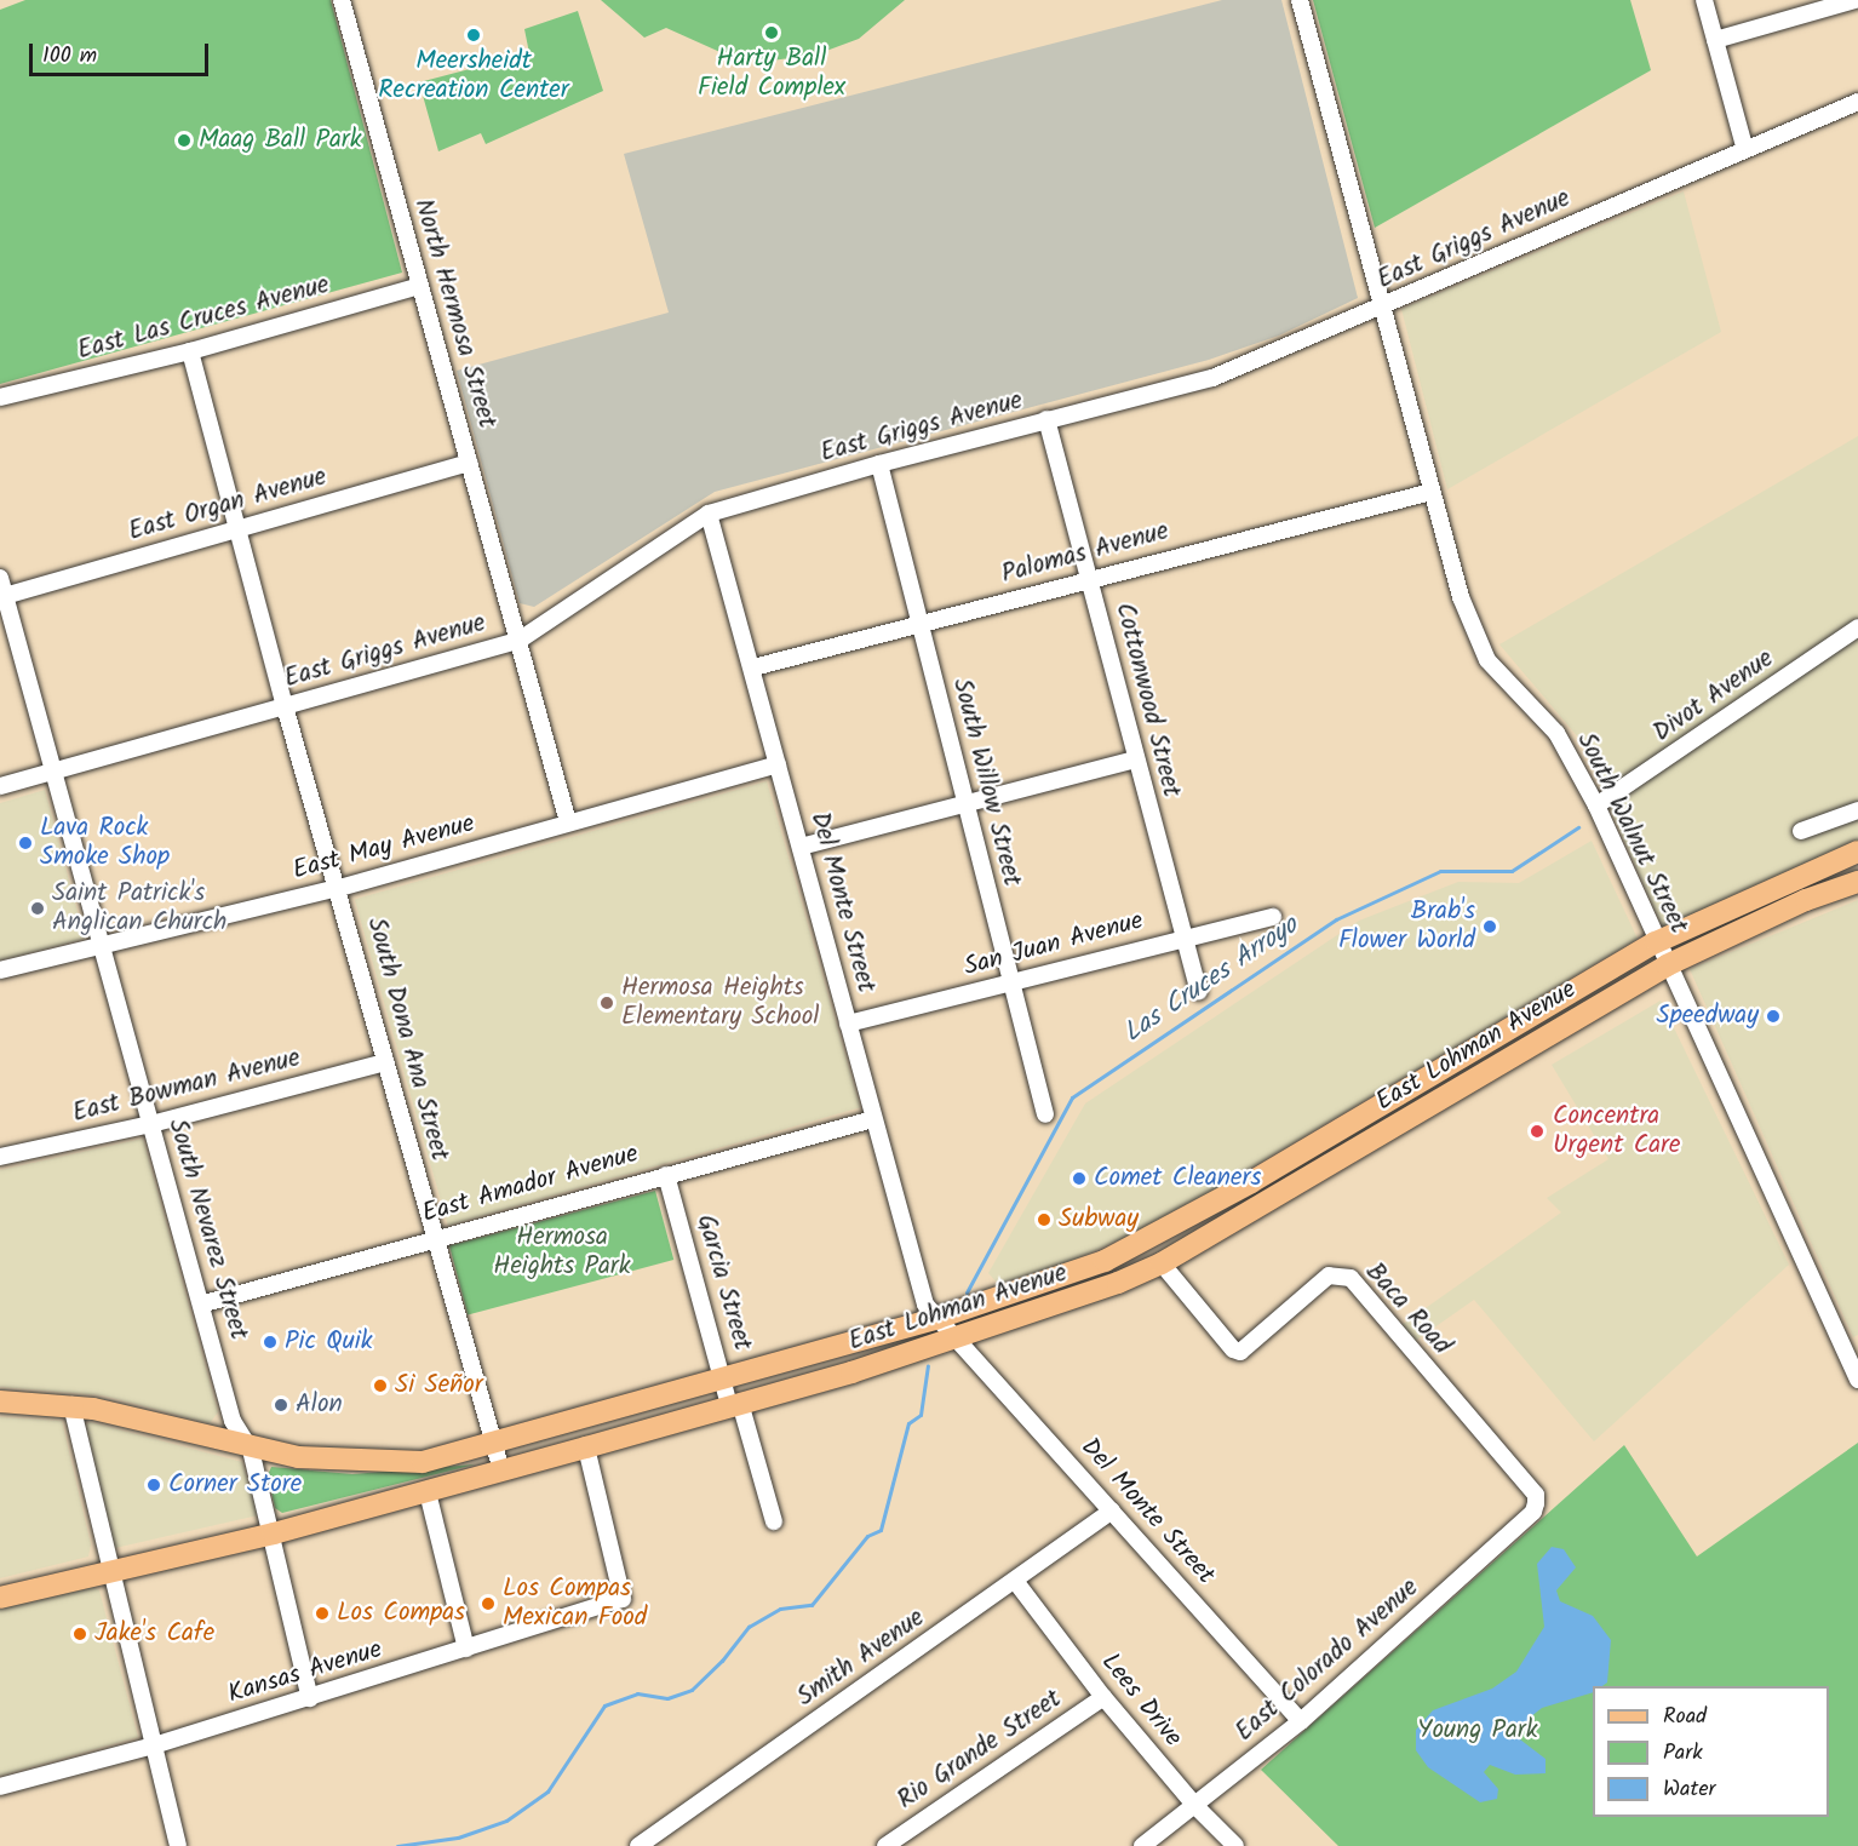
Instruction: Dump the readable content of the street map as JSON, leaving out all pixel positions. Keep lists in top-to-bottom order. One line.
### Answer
{"streets":{"main road":["East Lohman Avenue"],"street":["East Griggs Avenue","North Hermosa Street","East Las Cruces Avenue","East Organ Avenue","Palomas Avenue","Divot Avenue","Cottonwood Street","South Willow Street","South Walnut Street","East May Avenue","Del Monte Street","San Juan Avenue","South Dona Ana Street","East Bowman Avenue","East Amador Avenue","South Nevarez Street","Garcia Street","Baca Road","Smith Avenue","East Colorado Avenue","Kansas Avenue","Lees Drive","Rio Grande Street"]},"crossings":[["East Griggs Avenue","North Hermosa Street"],["East Griggs Avenue","Cottonwood Street"],["East Griggs Avenue","South Willow Street"],["East Griggs Avenue","South Walnut Street"],["East Griggs Avenue","Del Monte Street"],["East Griggs Avenue","South Dona Ana Street"],["East Griggs Avenue","South Nevarez Street"],["North Hermosa Street","East Las Cruces Avenue"],["North Hermosa Street","East Organ Avenue"],["North Hermosa Street","East May Avenue"],["East Las Cruces Avenue","South Dona Ana Street"],["East Organ Avenue","South Dona Ana Street"],["East Organ Avenue","South Nevarez Street"],["Palomas Avenue","Cottonwood Street"],["Palomas Avenue","South Willow Street"],["Palomas Avenue","South Walnut Street"],["Palomas Avenue","Del Monte Street"],["Divot Avenue","South Walnut Street"],["Cottonwood Street","San Juan Avenue"],["South Willow Street","San Juan Avenue"],["South Walnut Street","East Lohman Avenue"],["East May Avenue","Del Monte Street"],["East May Avenue","South Dona Ana Street"],["East May Avenue","South Nevarez Street"],["Del Monte Street","San Juan Avenue"],["Del Monte Street","East Lohman Avenue"],["Del Monte Street","East Amador Avenue"],["Del Monte Street","Smith Avenue"],["Del Monte Street","East Colorado Avenue"],["South Dona Ana Street","East Lohman Avenue"],["South Dona Ana Street","East Bowman Avenue"],["South Dona Ana Street","East Amador Avenue"],["East Lohman Avenue","South Nevarez Street"],["East Lohman Avenue","Garcia Street"],["East Lohman Avenue","Baca Road"],["East Lohman Avenue","Kansas Avenue"],["East Bowman Avenue","South Nevarez Street"],["East Amador Avenue","South Nevarez Street"],["East Amador Avenue","Garcia Street"],["South Nevarez Street","Kansas Avenue"],["Baca Road","East Colorado Avenue"],["Smith Avenue","Lees Drive"],["East Colorado Avenue","Lees Drive"],["Lees Drive","Rio Grande Street"]],"water":["Las Cruces Arroyo"],"parks":["Hermosa Heights Park","Young Park"],"places":["Harty Ball Field Complex","Meersheidt Recreation Center","Maag Ball Park","Lava Rock Smoke Shop","Saint Patrick's Anglican Church","Brab's Flower World","Hermosa Heights Elementary School","Speedway","Concentra Urgent Care","Comet Cleaners","Subway","Pic Quik","Si Señor","Alon","Corner Store","Los Compas Mexican Food","Los Compas","Jake's Cafe"],"legend":["Road","Park","Water"],"scale_bar":"100 m"}
